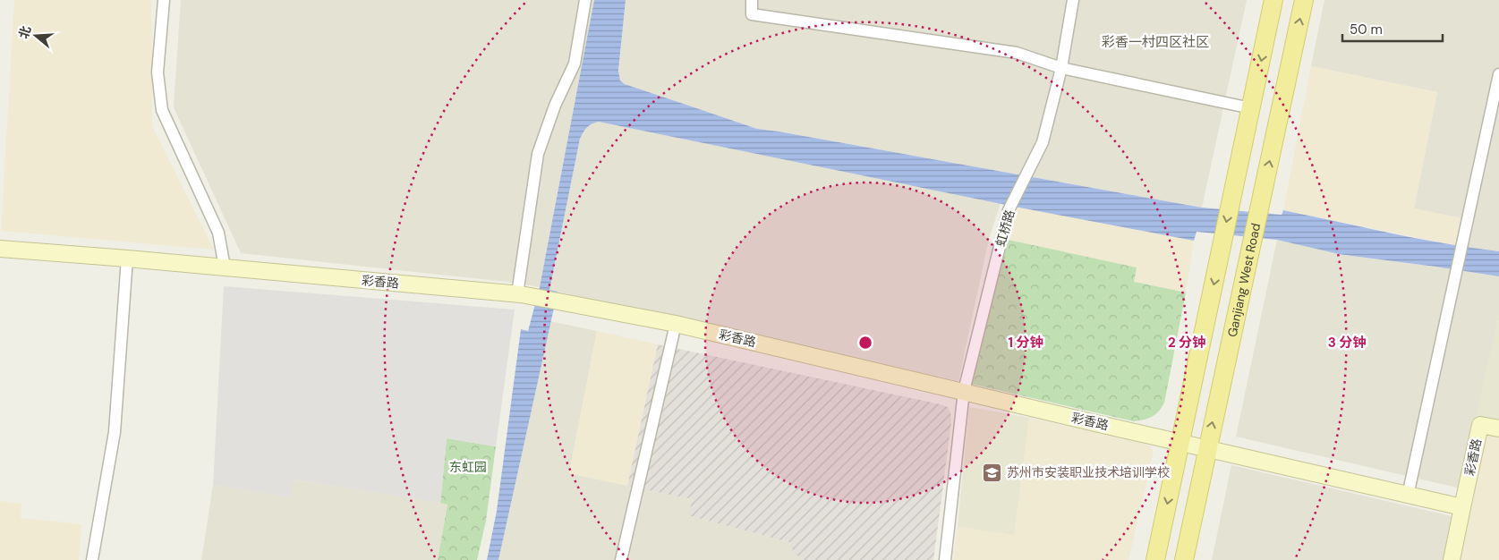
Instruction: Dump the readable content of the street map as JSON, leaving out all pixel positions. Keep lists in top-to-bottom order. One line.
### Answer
{"streets":{"main road":["Ganjiang West Road"],"street":["虹桥路","彩香路"]},"crossings":[["虹桥路","彩香路"],["Ganjiang West Road","彩香路"]],"districts":["彩香一村四区社区"],"parks":["东虹园"],"places":{"school or university":["苏州市安装职业技术培训学校"]},"scale_bar":"50 m","north":"left","rings":["1 分钟","2 分钟","3 分钟"]}
